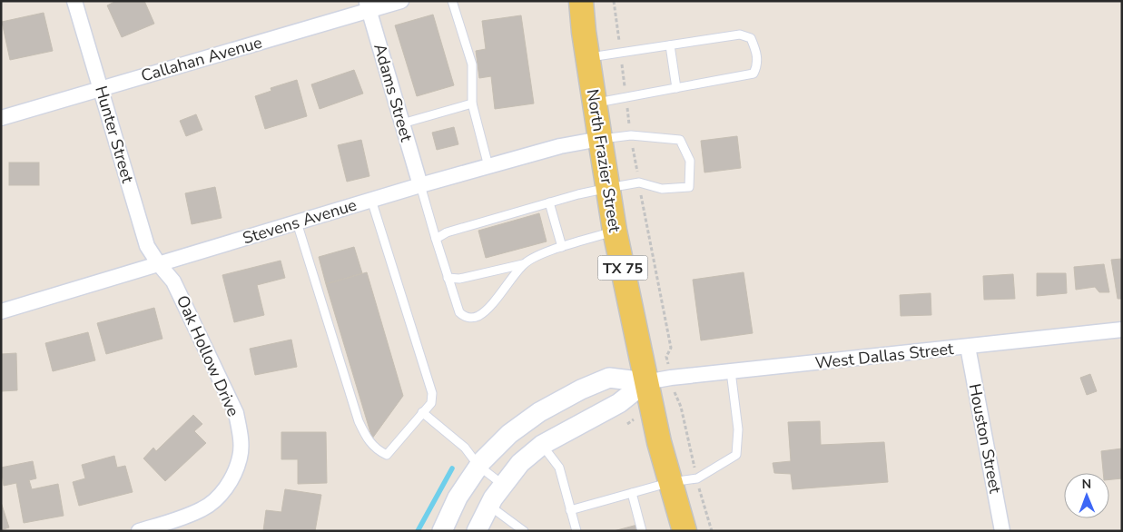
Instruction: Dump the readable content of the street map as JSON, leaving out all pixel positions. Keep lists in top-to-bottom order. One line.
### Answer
{"streets":{"main road":["North Frazier Street","TX 75"],"street":["Callahan Avenue","Adams Street","Hunter Street","Stevens Avenue","Oak Hollow Drive","West Dallas Street","Houston Street"]},"crossings":[["Callahan Avenue","Adams Street"],["Callahan Avenue","Hunter Street"],["Adams Street","Stevens Avenue"],["Hunter Street","Stevens Avenue"],["Hunter Street","Oak Hollow Drive"],["North Frazier Street","Stevens Avenue"],["North Frazier Street","West Dallas Street"],["Stevens Avenue","Oak Hollow Drive"],["West Dallas Street","Houston Street"]],"north":"top"}
